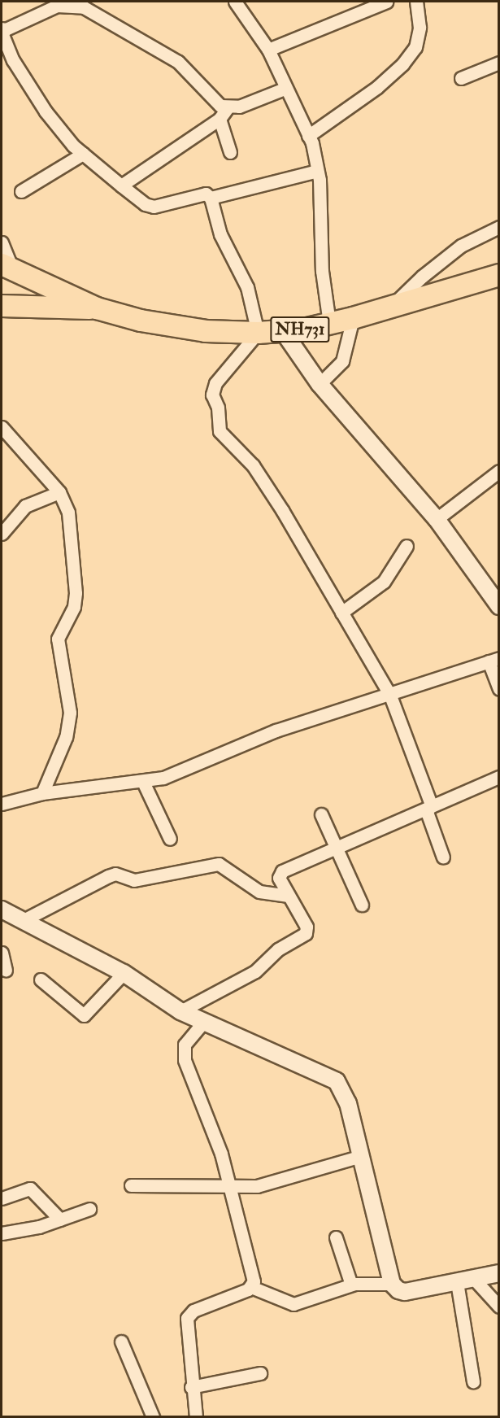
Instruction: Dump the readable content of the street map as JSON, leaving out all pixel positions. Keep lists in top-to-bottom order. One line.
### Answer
{"streets":{"highway":["NH731"]}}
